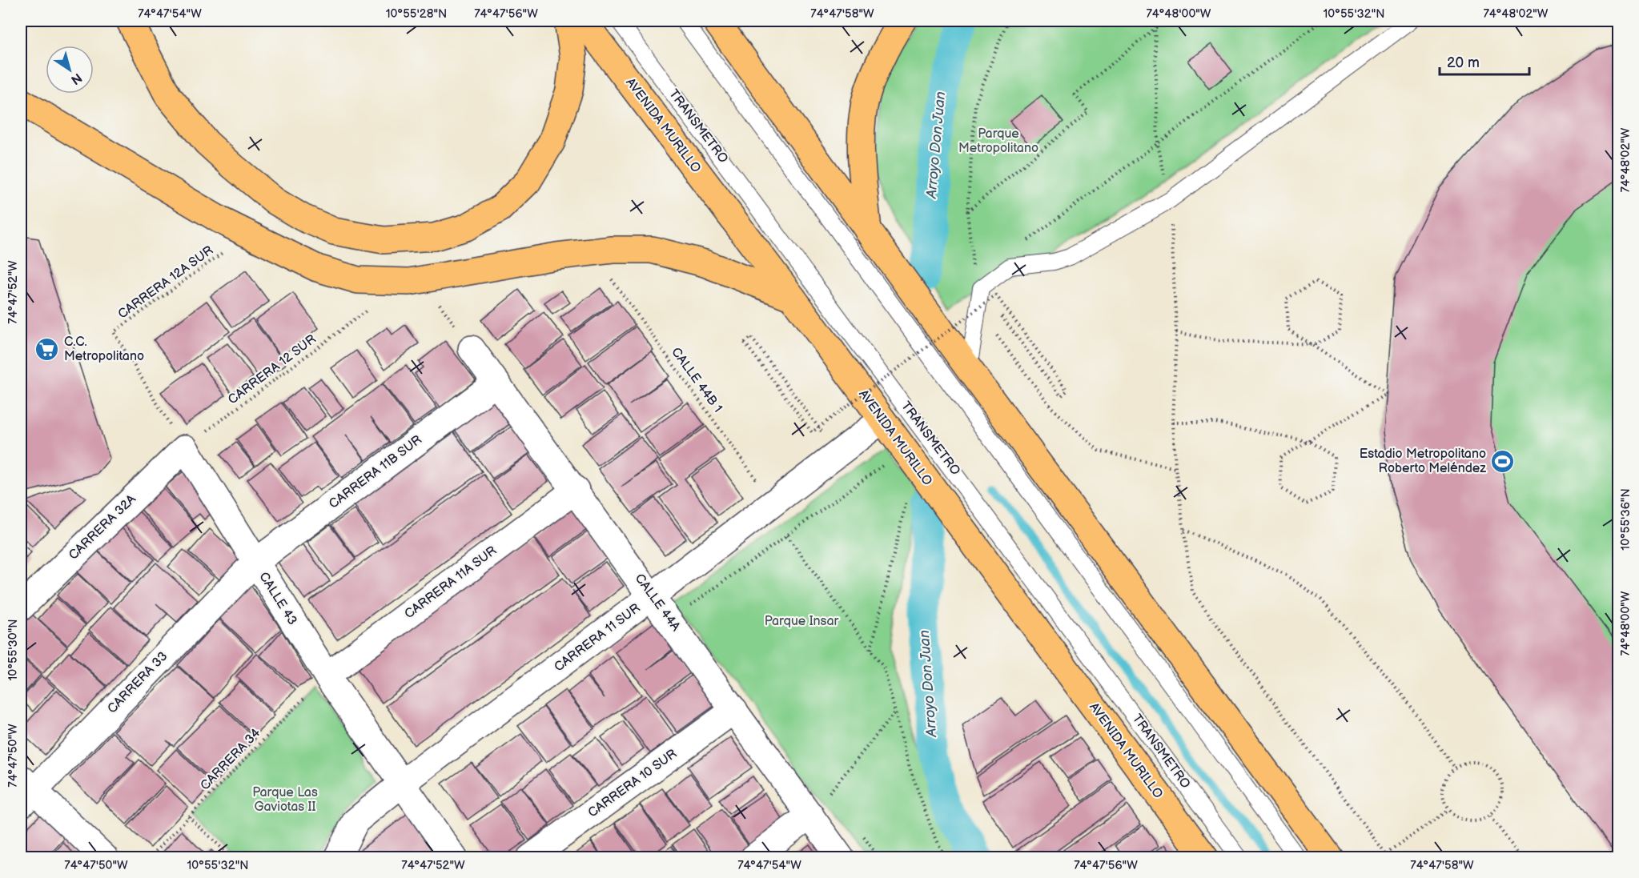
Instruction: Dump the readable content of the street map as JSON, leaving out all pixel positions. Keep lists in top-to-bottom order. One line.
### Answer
{"streets":{"main road":["AVENIDA MURILLO"],"street":["CARRERA 11B SUR","CARRERA 32A","CARRERA 11A SUR","CALLE 43","CALLE 44A","CARRERA 11 SUR","CARRERA 33","CARRERA 10 SUR"],"lane":["TRANSMETRO"],"path":["CARRERA 12A SUR","CARRERA 12 SUR","CALLE 44B 1","CARRERA 34"]},"crossings":[["AVENIDA MURILLO","CARRERA 11 SUR"],["CARRERA 12A SUR","CARRERA 12 SUR"],["CARRERA 12A SUR","CARRERA 32A"],["CARRERA 12A SUR","CALLE 43"],["CARRERA 12 SUR","CARRERA 32A"],["CARRERA 12 SUR","CALLE 43"],["CALLE 44B 1","CARRERA 11 SUR"],["CARRERA 11B SUR","CALLE 43"],["CARRERA 11B SUR","CALLE 44A"],["CARRERA 11B SUR","CARRERA 33"],["CARRERA 32A","CALLE 43"],["CARRERA 11A SUR","CALLE 43"],["CARRERA 11A SUR","CALLE 44A"],["CARRERA 11A SUR","CARRERA 34"],["CALLE 43","CARRERA 11 SUR"],["CALLE 43","CARRERA 33"],["CALLE 43","CARRERA 34"],["CALLE 44A","CARRERA 11 SUR"],["CALLE 44A","CARRERA 10 SUR"]],"water":["Arroyo Don Juan"],"parks":["Parque Metropolitano","Parque Insar","Parque Las Gaviotas II"],"places":{"supermarket":["C.C. Metropolitano"],"sports":["Estadio Metropolitano Roberto Meléndez"]},"scale_bar":"20 m","north":"bottom right","coordinates":["74°47'54\"W","10°55'28\"N","74°47'56\"W","74°47'58\"W","74°48'00\"W","10°55'32\"N","74°48'02\"W","74°47'52\"W","10°55'36\"N","10°55'30\"N","74°47'50\"W"]}
